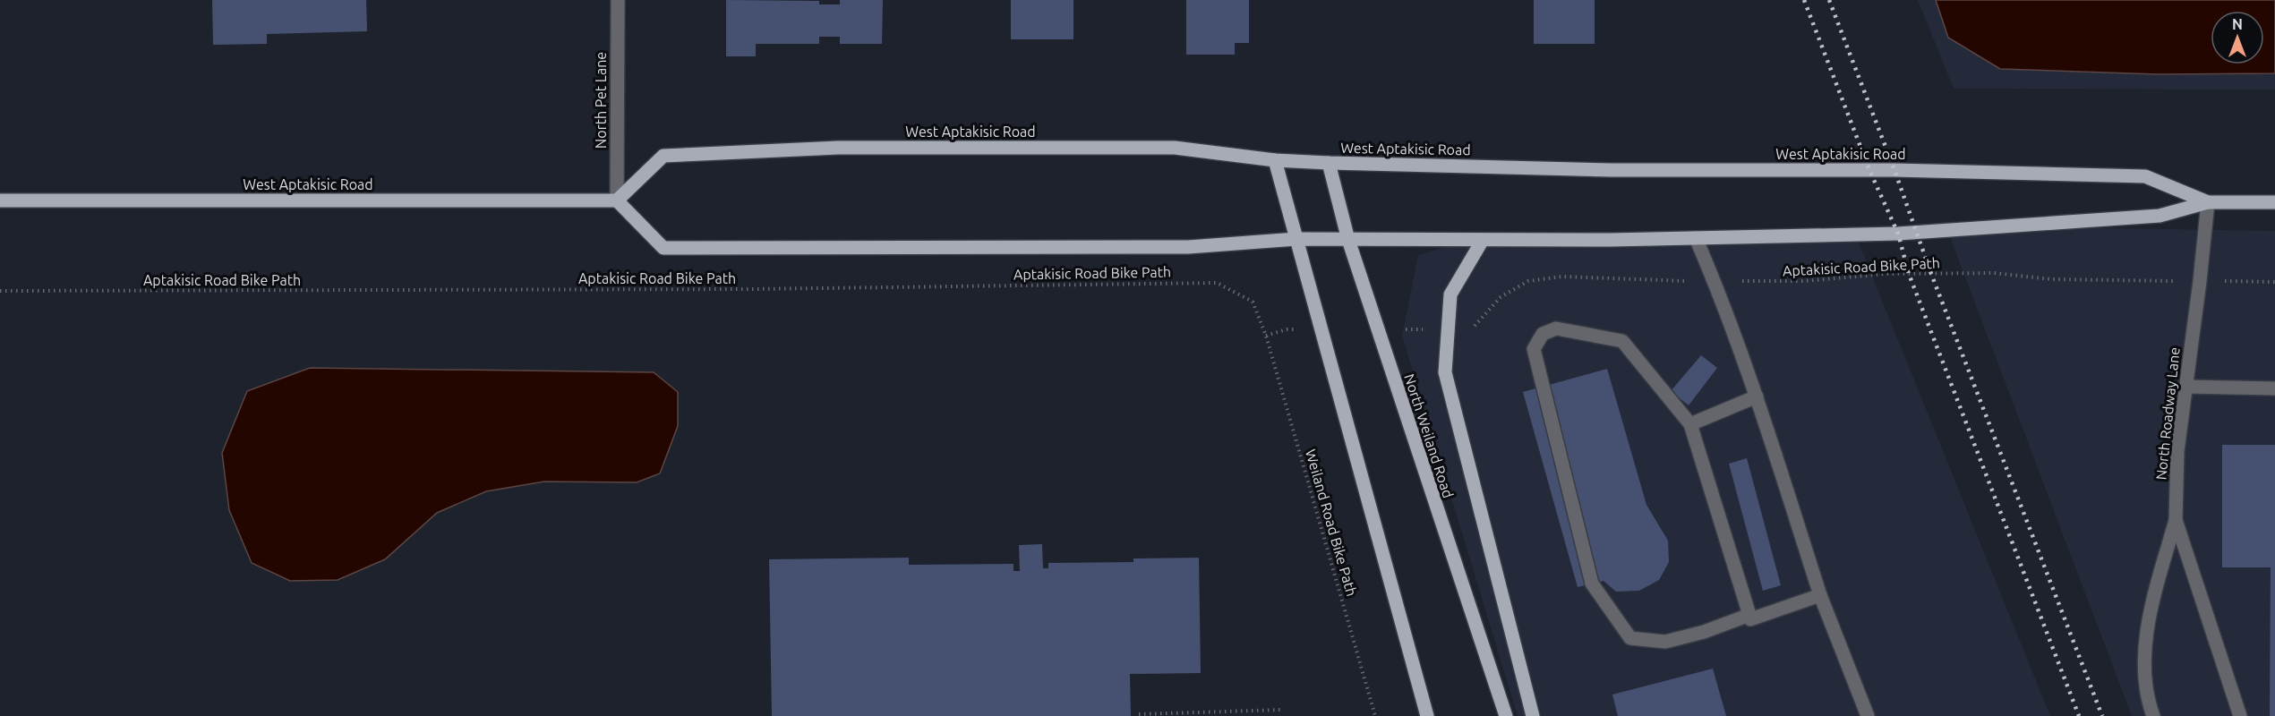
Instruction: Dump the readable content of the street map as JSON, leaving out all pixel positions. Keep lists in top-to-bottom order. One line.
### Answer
{"streets":{"main road":["West Aptakisic Road","North Weiland Road"],"street":["North Pet Lane","North Roadway Lane"],"path":["Aptakisic Road Bike Path","Weiland Road Bike Path"]},"crossings":[["North Pet Lane","West Aptakisic Road"],["West Aptakisic Road","North Roadway Lane"],["West Aptakisic Road","North Weiland Road"],["Aptakisic Road Bike Path","North Roadway Lane"],["Aptakisic Road Bike Path","Weiland Road Bike Path"]],"north":"top"}
